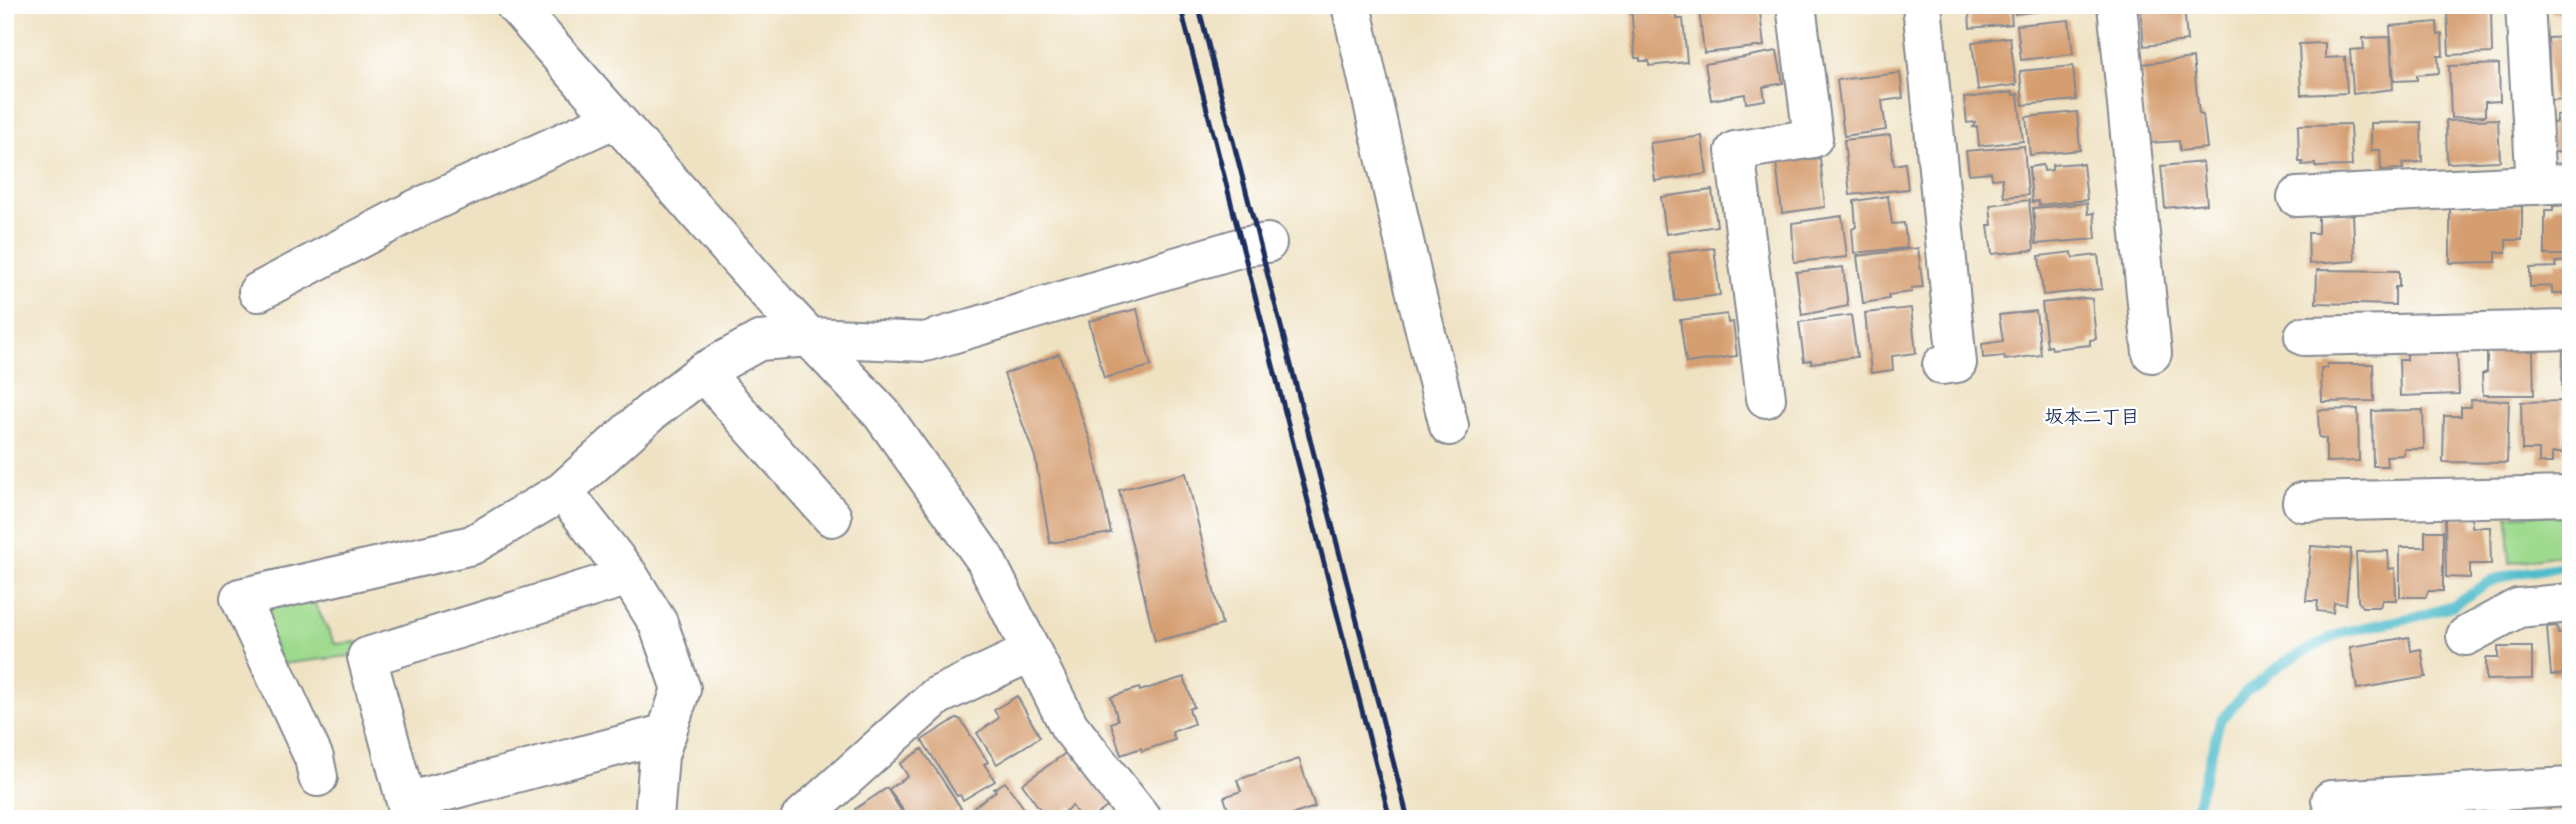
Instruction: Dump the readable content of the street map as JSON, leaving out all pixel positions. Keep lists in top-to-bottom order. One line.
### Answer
{"districts":["坂本二丁目"]}
